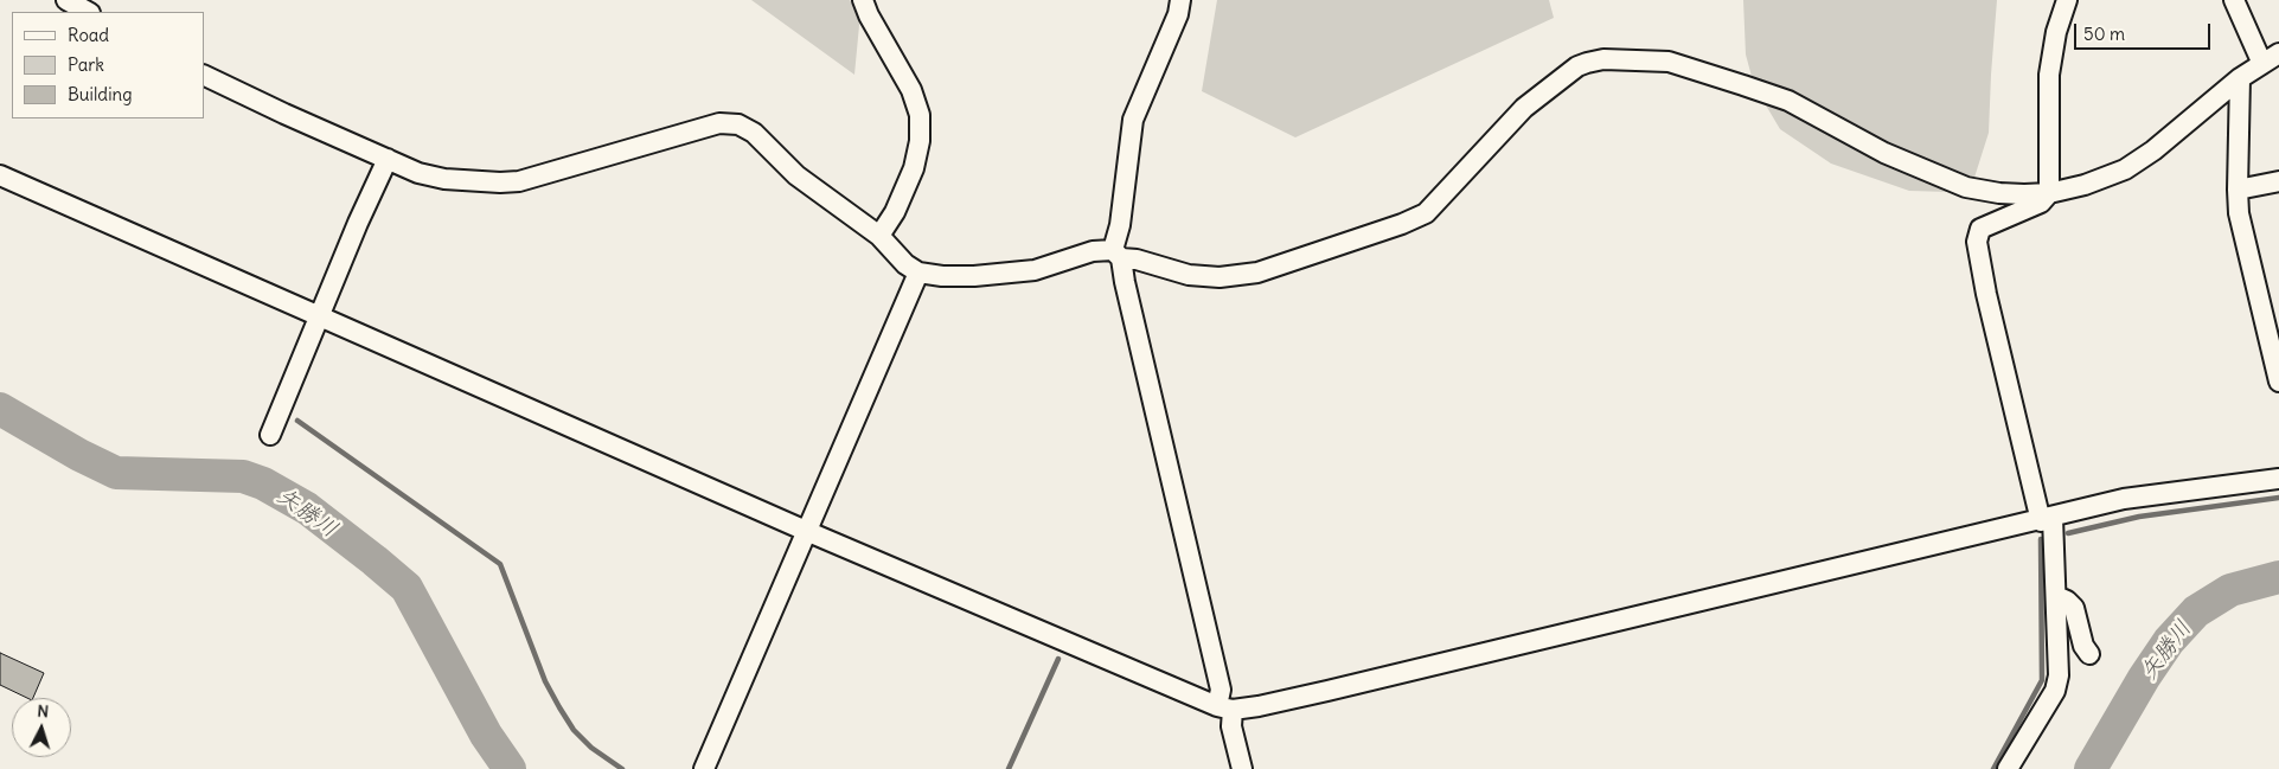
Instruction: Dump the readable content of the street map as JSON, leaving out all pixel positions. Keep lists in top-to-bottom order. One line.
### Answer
{"water":["矢勝川"],"legend":["Road","Park","Building"],"scale_bar":"50 m","north":"top"}
